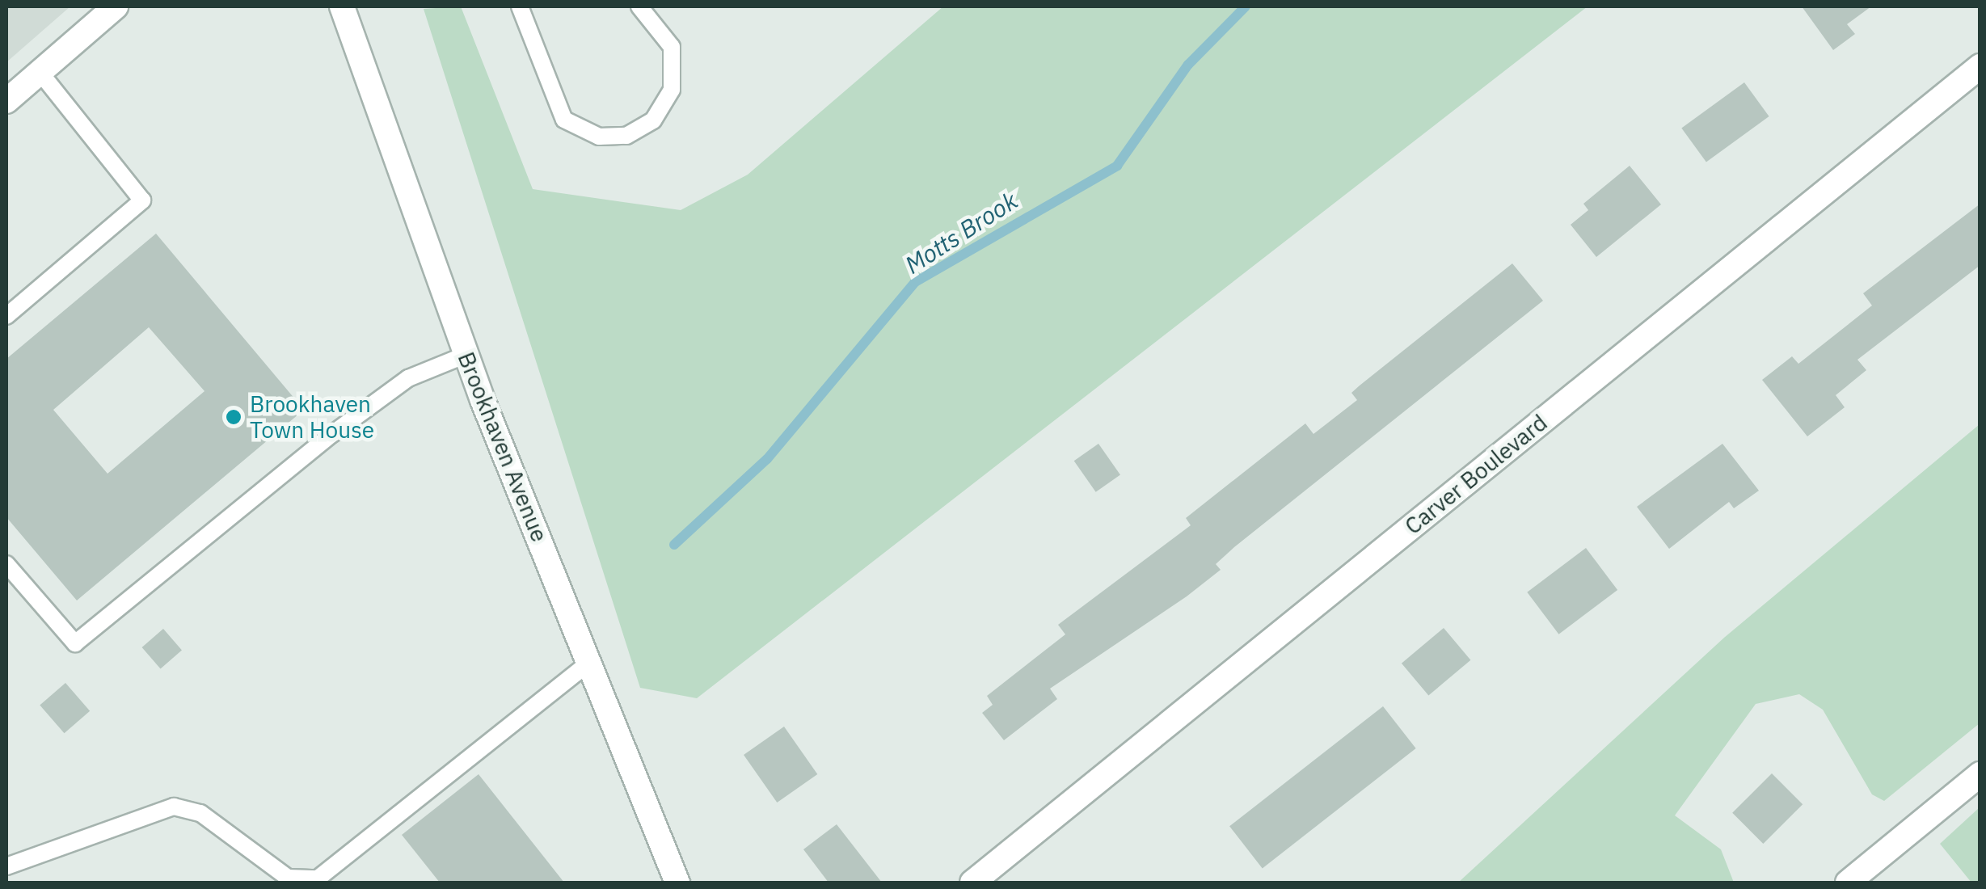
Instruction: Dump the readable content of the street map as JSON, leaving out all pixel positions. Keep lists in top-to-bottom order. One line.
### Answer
{"streets":{"street":["Brookhaven Avenue","Carver Boulevard"]},"water":["Motts Brook"],"places":["Brookhaven Town House"]}
